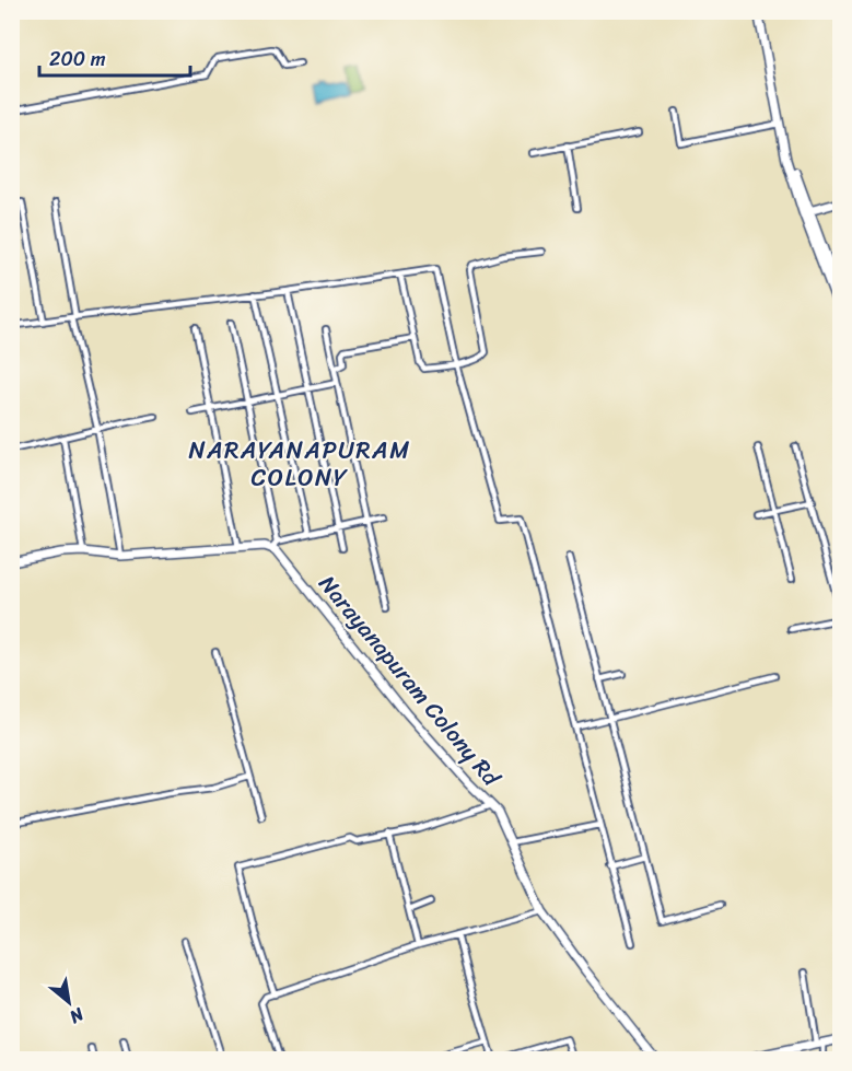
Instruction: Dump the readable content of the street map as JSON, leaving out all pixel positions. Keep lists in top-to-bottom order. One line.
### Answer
{"streets":{"street":["Narayanapuram Colony Rd"]},"districts":["NARAYANAPURAM COLONY"],"scale_bar":"200 m","north":"bottom right"}
